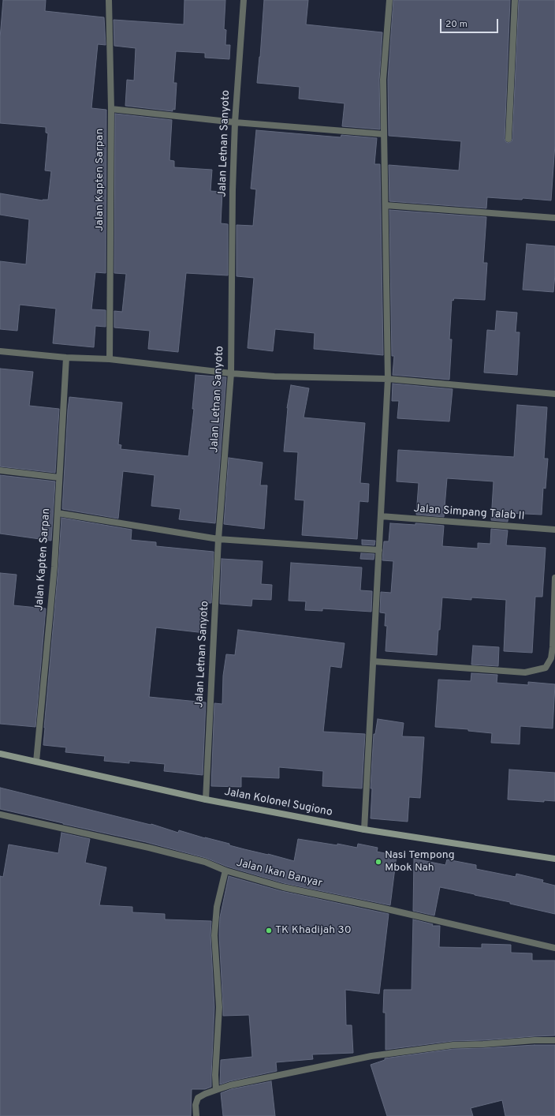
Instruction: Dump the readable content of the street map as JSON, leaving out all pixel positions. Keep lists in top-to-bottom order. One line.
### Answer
{"streets":{"main road":["Jalan Kolonel Sugiono"],"street":["Jalan Letnan Sanyoto","Jalan Kapten Sarpan","Jalan Simpang Talab II","Jalan Ikan Banyar"]},"crossings":[["Jalan Letnan Sanyoto","Jalan Kolonel Sugiono"],["Jalan Kapten Sarpan","Jalan Kolonel Sugiono"]],"places":["Nasi Tempong Mbok Nah","TK Khadijah 30"],"scale_bar":"20 m"}
